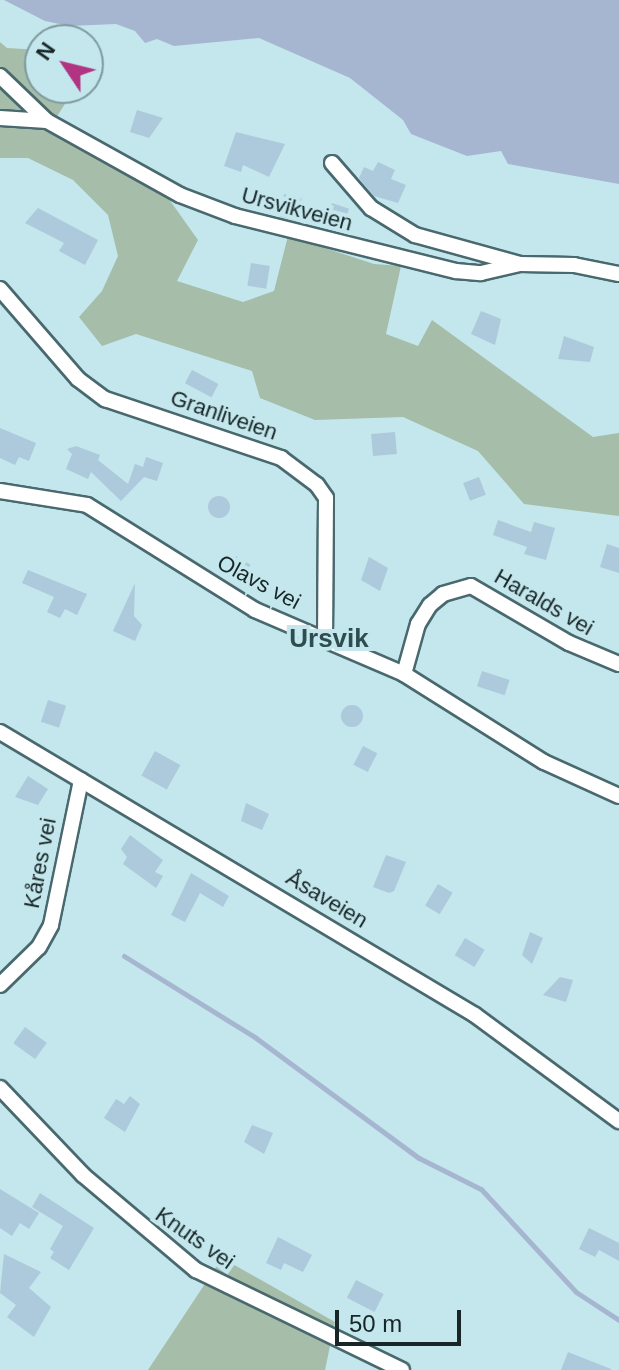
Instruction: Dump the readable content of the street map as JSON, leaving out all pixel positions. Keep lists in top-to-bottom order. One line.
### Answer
{"streets":{"street":["Ursvikveien","Granliveien","Olavs vei","Haralds vei","Kåres vei","Åsaveien","Knuts vei"]},"crossings":[["Granliveien","Olavs vei"],["Olavs vei","Haralds vei"],["Kåres vei","Åsaveien"]],"districts":["Ursvik"],"scale_bar":"50 m","north":"top left"}
